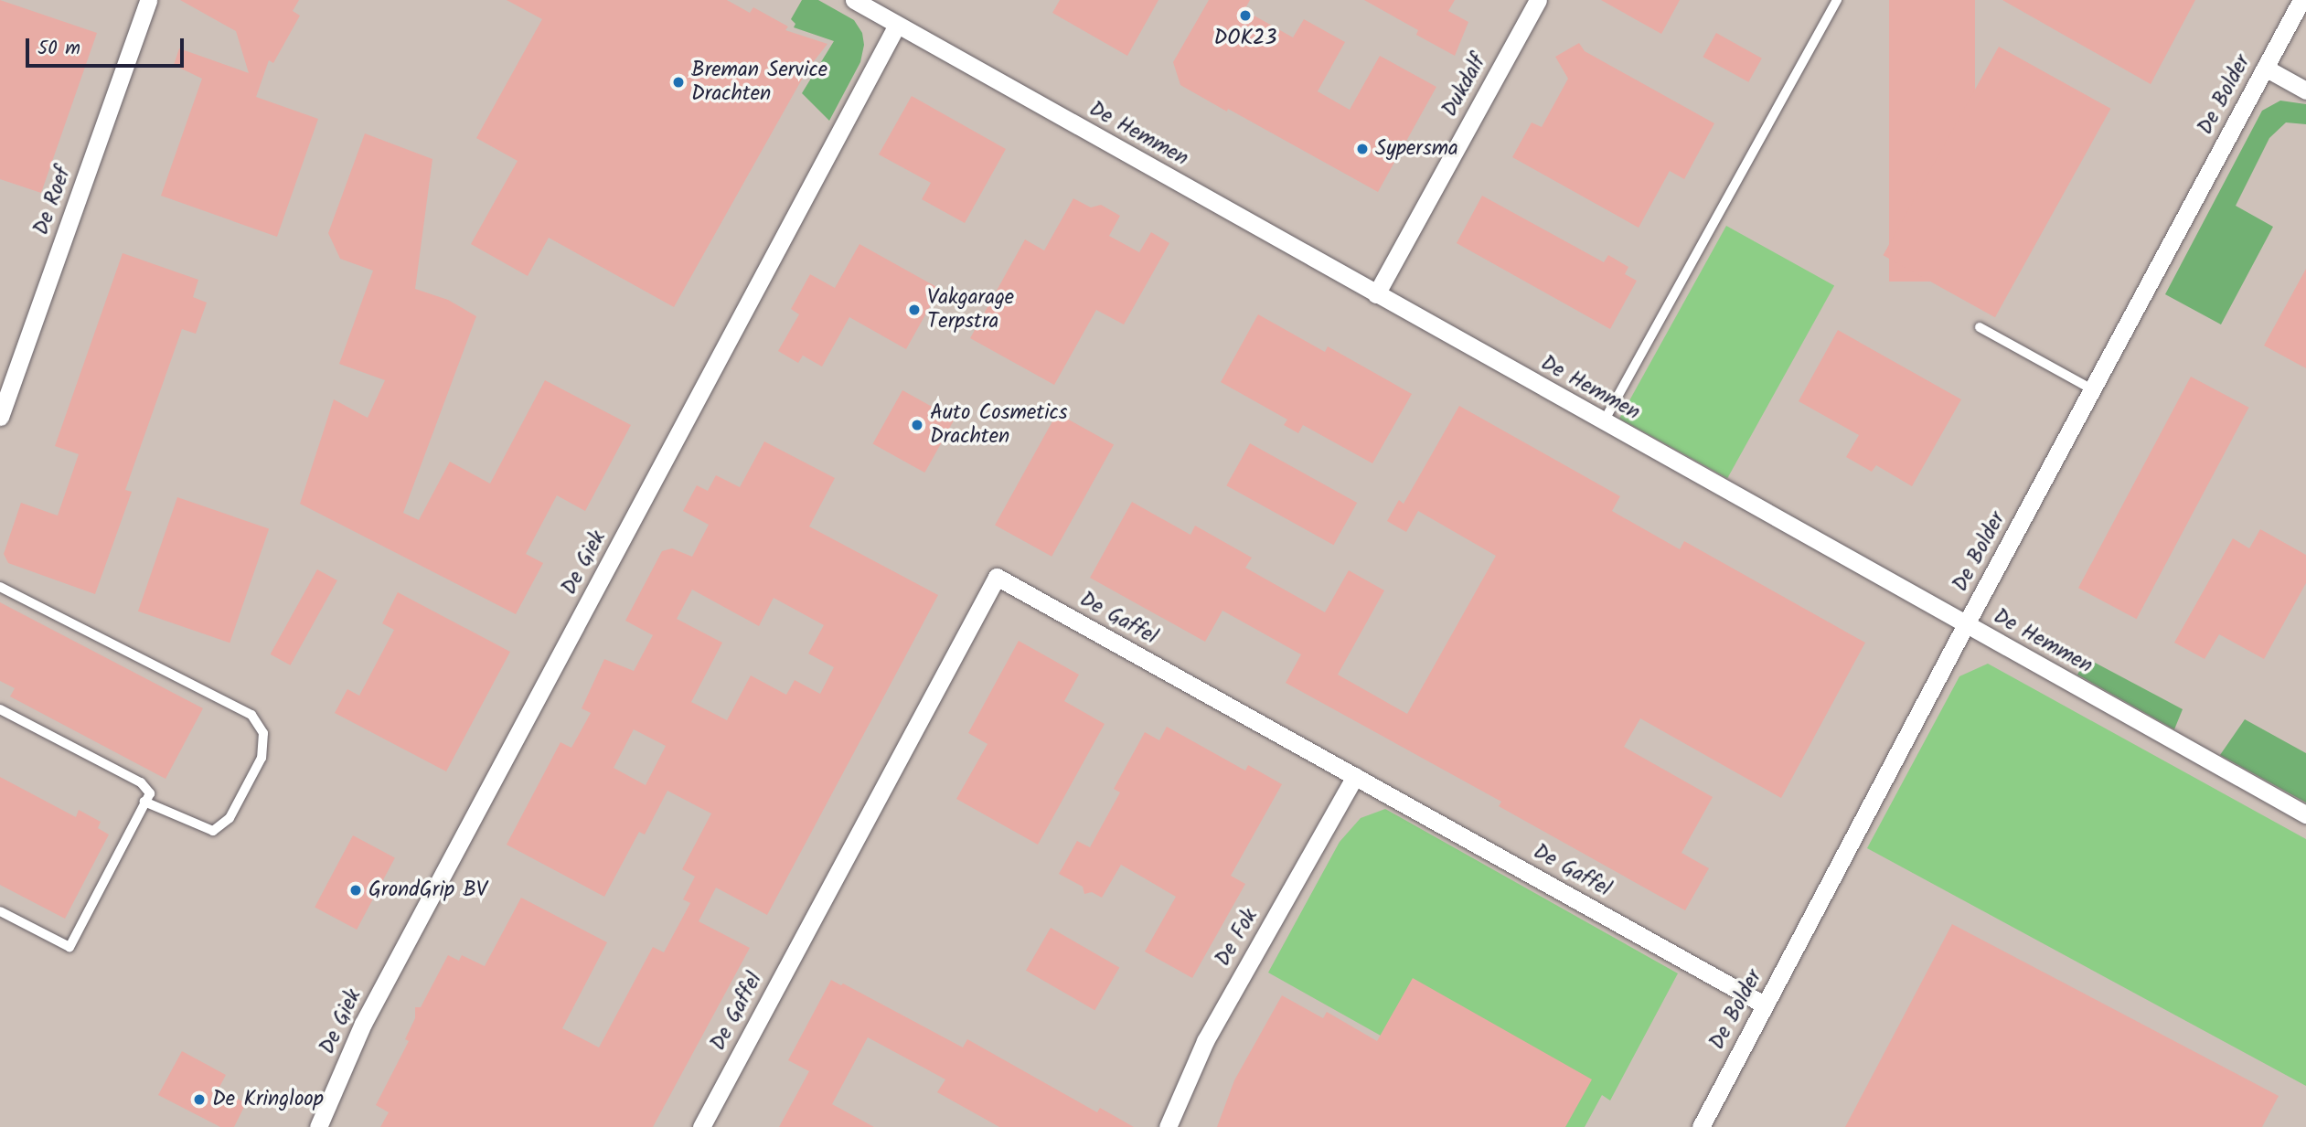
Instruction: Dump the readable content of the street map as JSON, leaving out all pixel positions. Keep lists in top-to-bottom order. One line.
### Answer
{"streets":{"street":["Dukdalf","De Bolder","De Hemmen","De Roef","De Giek","De Gaffel","De Fok"]},"crossings":[["Dukdalf","De Hemmen"],["De Bolder","De Hemmen"],["De Bolder","De Gaffel"],["De Hemmen","De Giek"],["De Gaffel","De Fok"]],"places":["DOK23","Breman Service Drachten","Sypersma","Vakgarage Terpstra","Auto Cosmetics Drachten","GrondGrip BV","De Kringloop"],"scale_bar":"50 m"}
